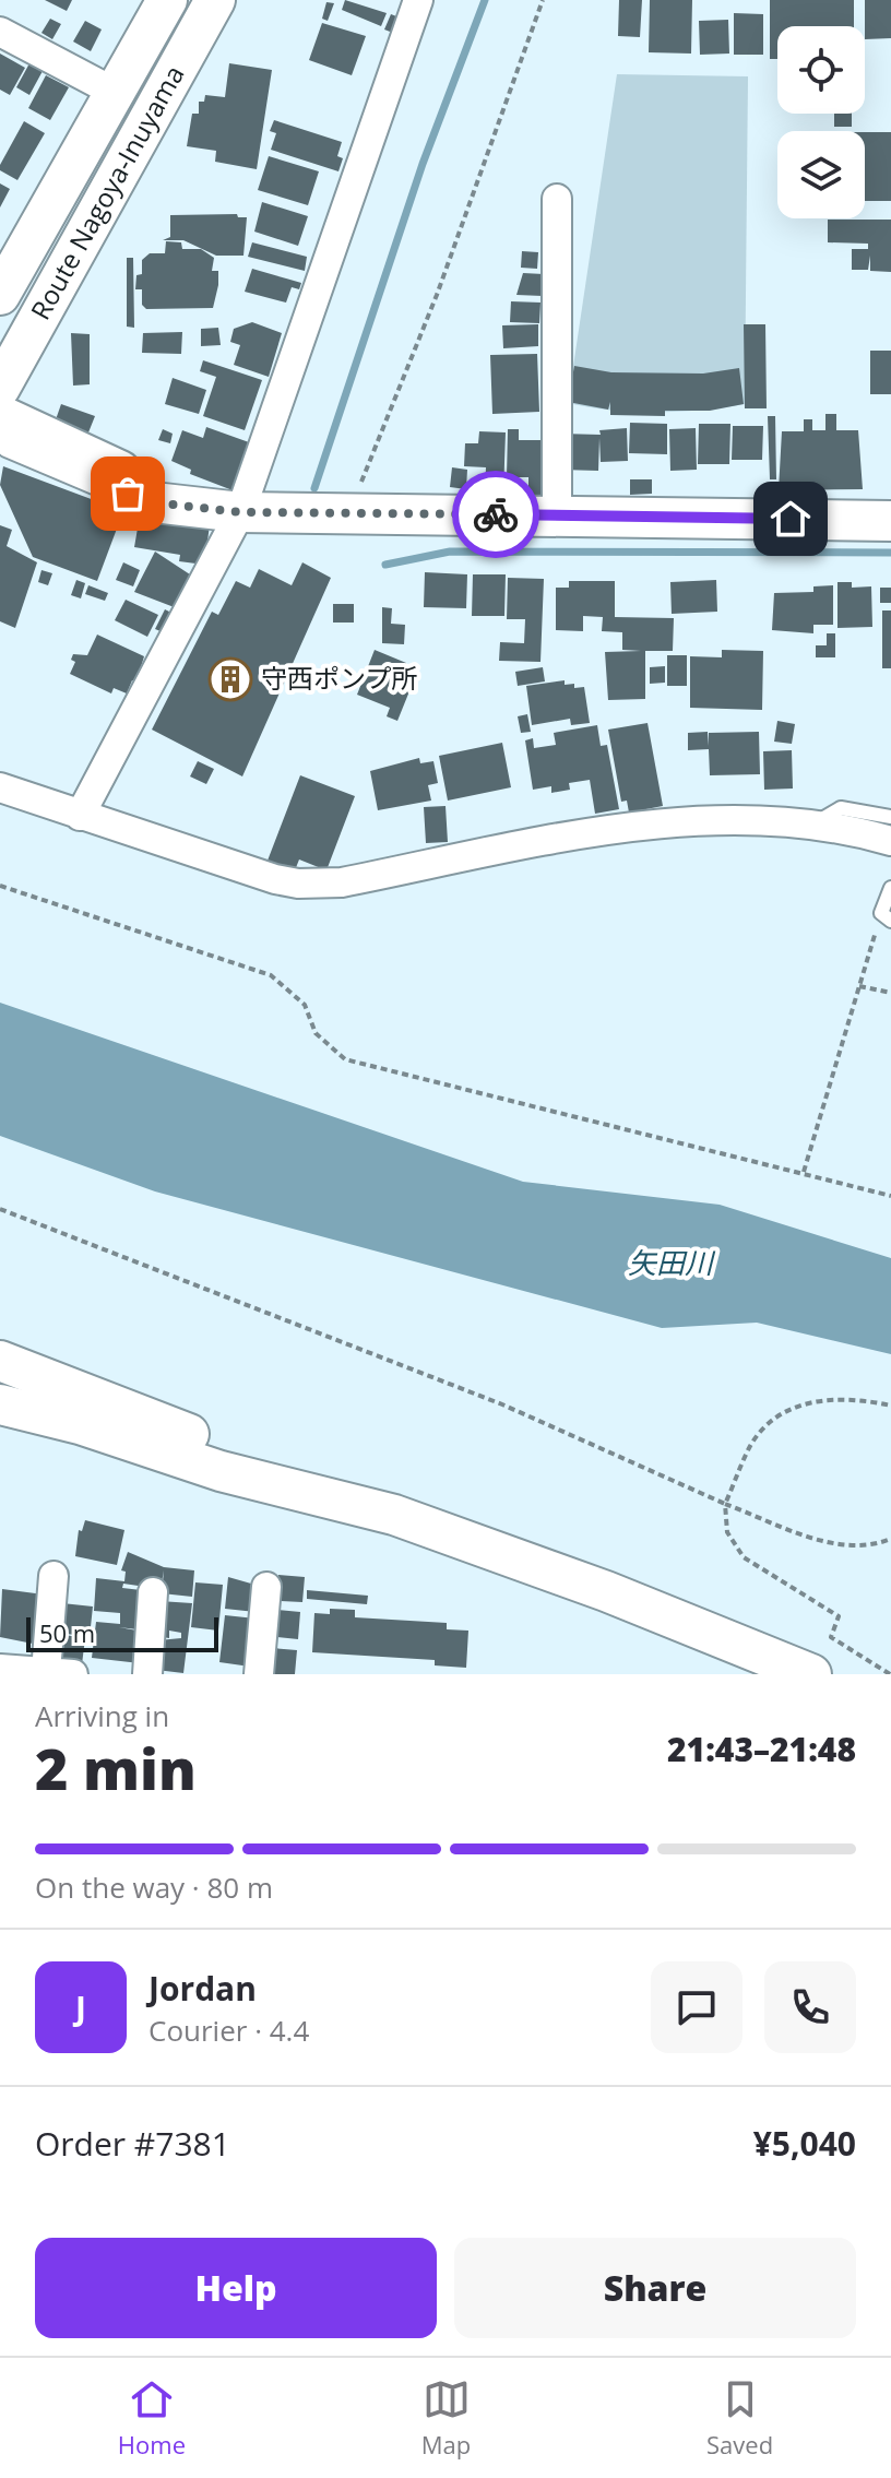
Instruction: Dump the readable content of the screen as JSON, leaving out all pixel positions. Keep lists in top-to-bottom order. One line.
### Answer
{"streets":{"main road":["Route Nagoya-Inuyama"]},"water":["矢田川"],"places":{"building":["守西ポンプ所"]},"scale_bar":"50 m","page":{"scale":"50 m","heading":["2 min","Arriving in","21:43–21:48"],"panel":["Jordan","Courier · 4.4","Order #7381","¥5,040"],"bar":"On the way · 80 m","round":"J","buttons":["Help","Share"],"tabs":["Home","Map","Saved"]}}
